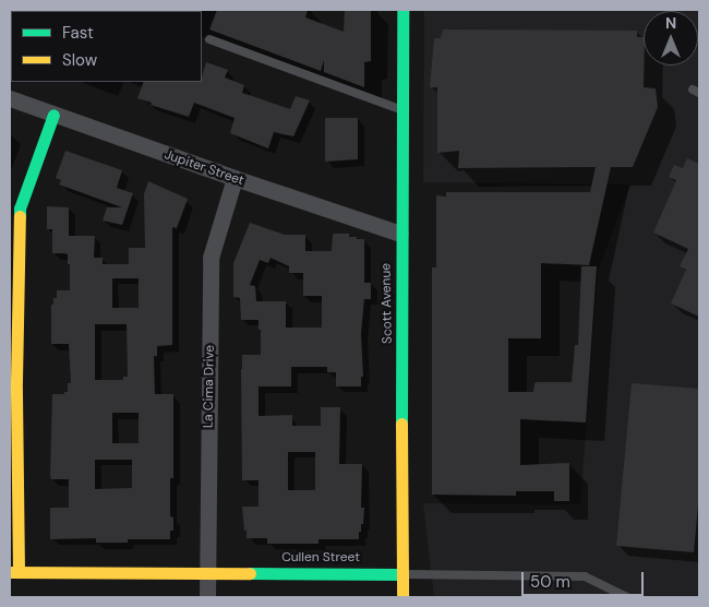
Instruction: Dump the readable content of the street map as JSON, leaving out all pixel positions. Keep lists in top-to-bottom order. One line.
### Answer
{"streets":{"street":["Jupiter Street","Scott Avenue","La Cima Drive","Cullen Street"]},"crossings":[["Jupiter Street","Scott Avenue"],["Jupiter Street","La Cima Drive"],["Scott Avenue","Cullen Street"],["La Cima Drive","Cullen Street"]],"legend":["Fast","Slow"],"scale_bar":"50 m","north":"top"}
